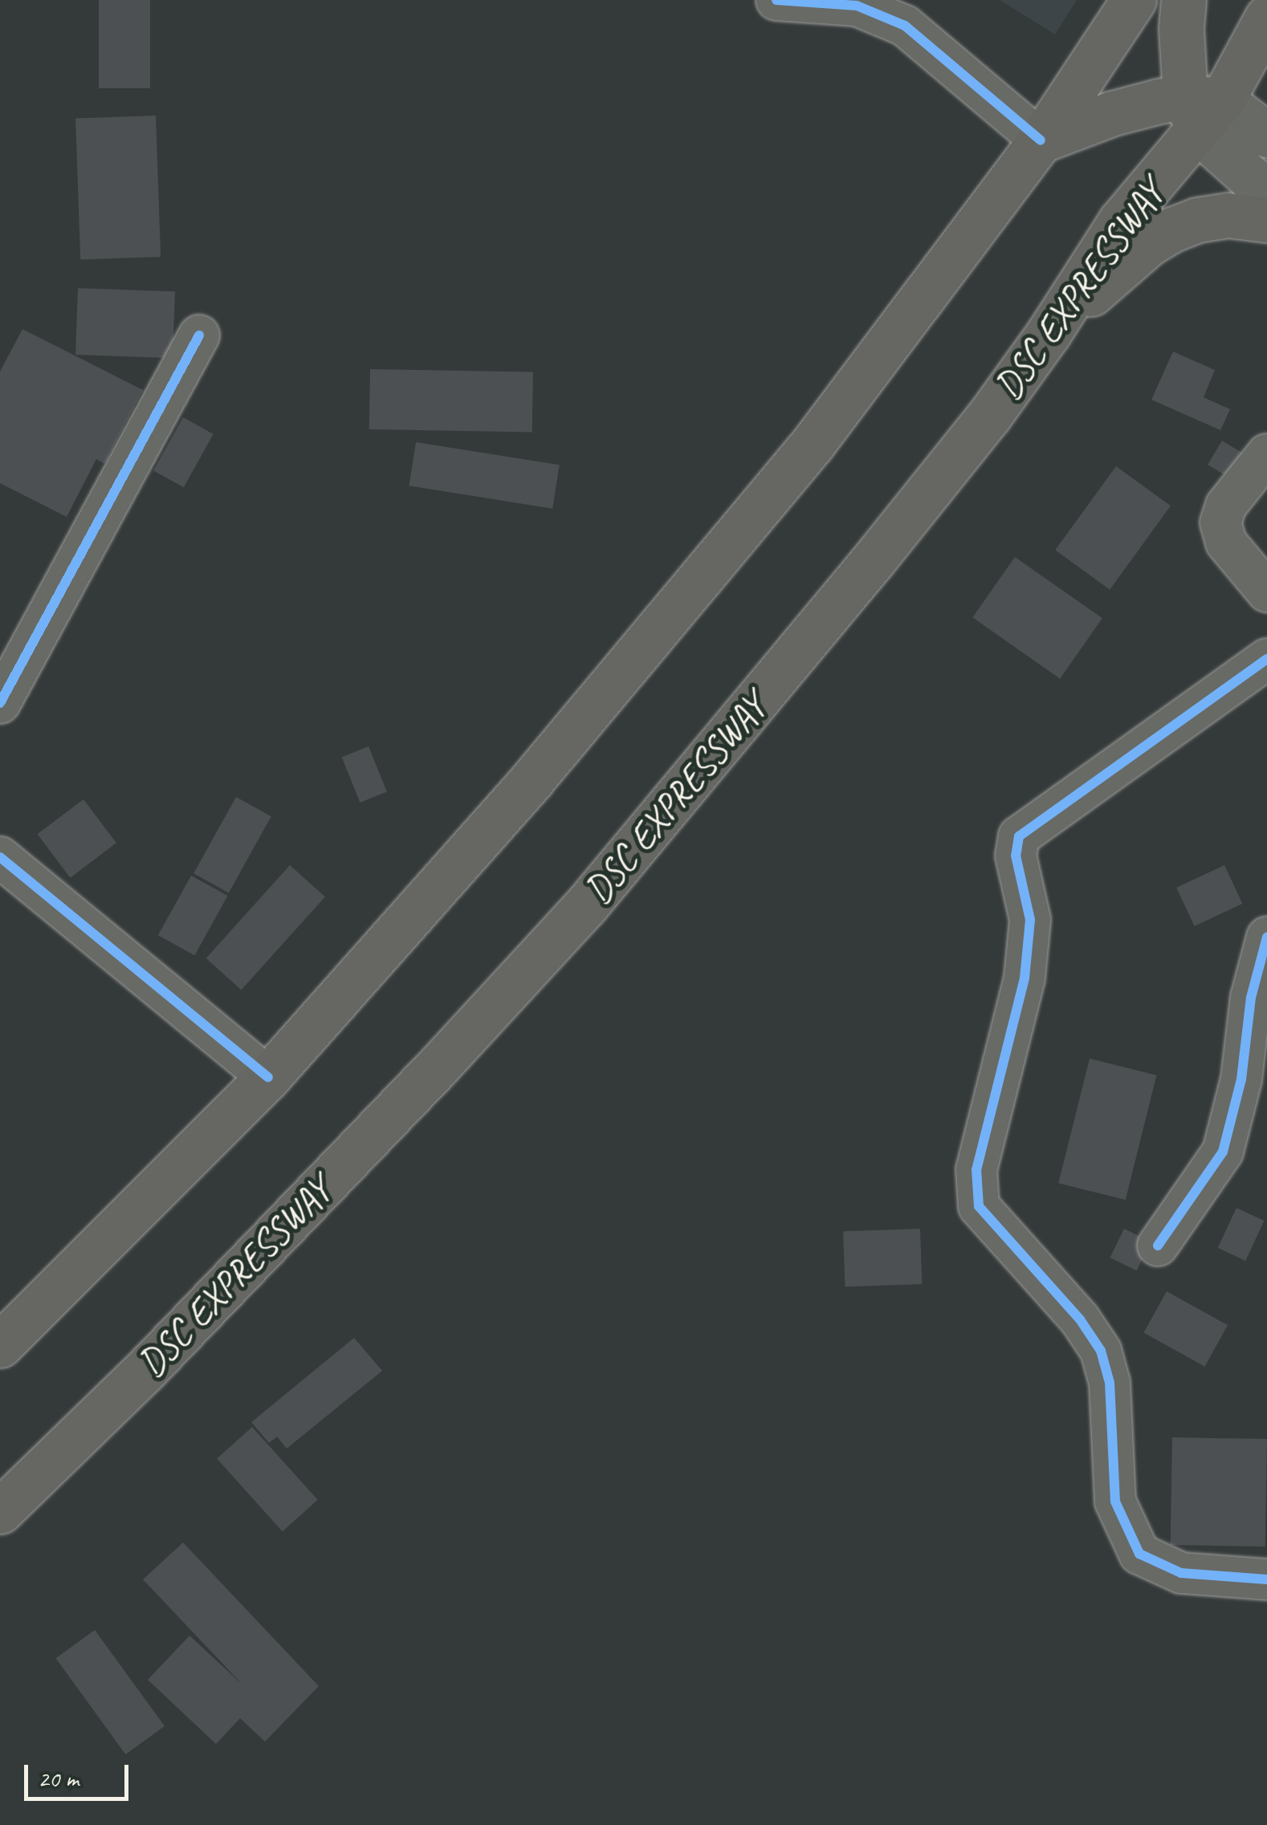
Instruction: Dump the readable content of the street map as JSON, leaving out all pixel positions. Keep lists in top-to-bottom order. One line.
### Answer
{"streets":{"main road":["DSC EXPRESSWAY"]},"scale_bar":"20 m"}
